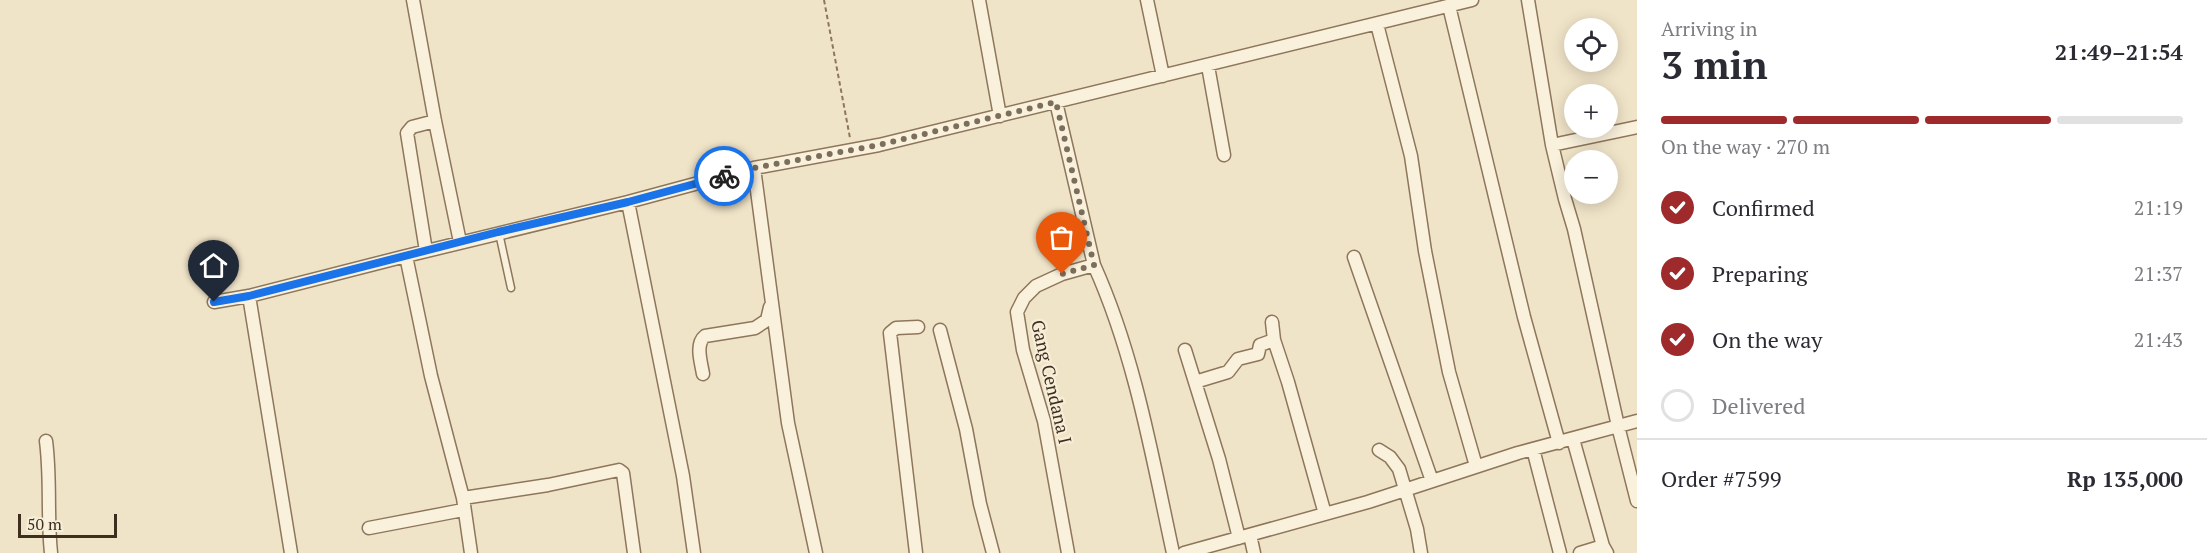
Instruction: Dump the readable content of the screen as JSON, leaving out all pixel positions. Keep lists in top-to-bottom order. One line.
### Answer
{"streets":{"street":["Gang Cendana I"]},"scale_bar":"50 m","page":{"heading":["3 min","Arriving in","21:49–21:54"],"panel":["Order #7599","Rp 135,000"],"map_buttons":["+","−"],"bar":"On the way · 270 m","list":[["Confirmed","21:19"],["Preparing","21:37"],["On the way","21:43"],"Delivered"],"scale":"50 m"}}
